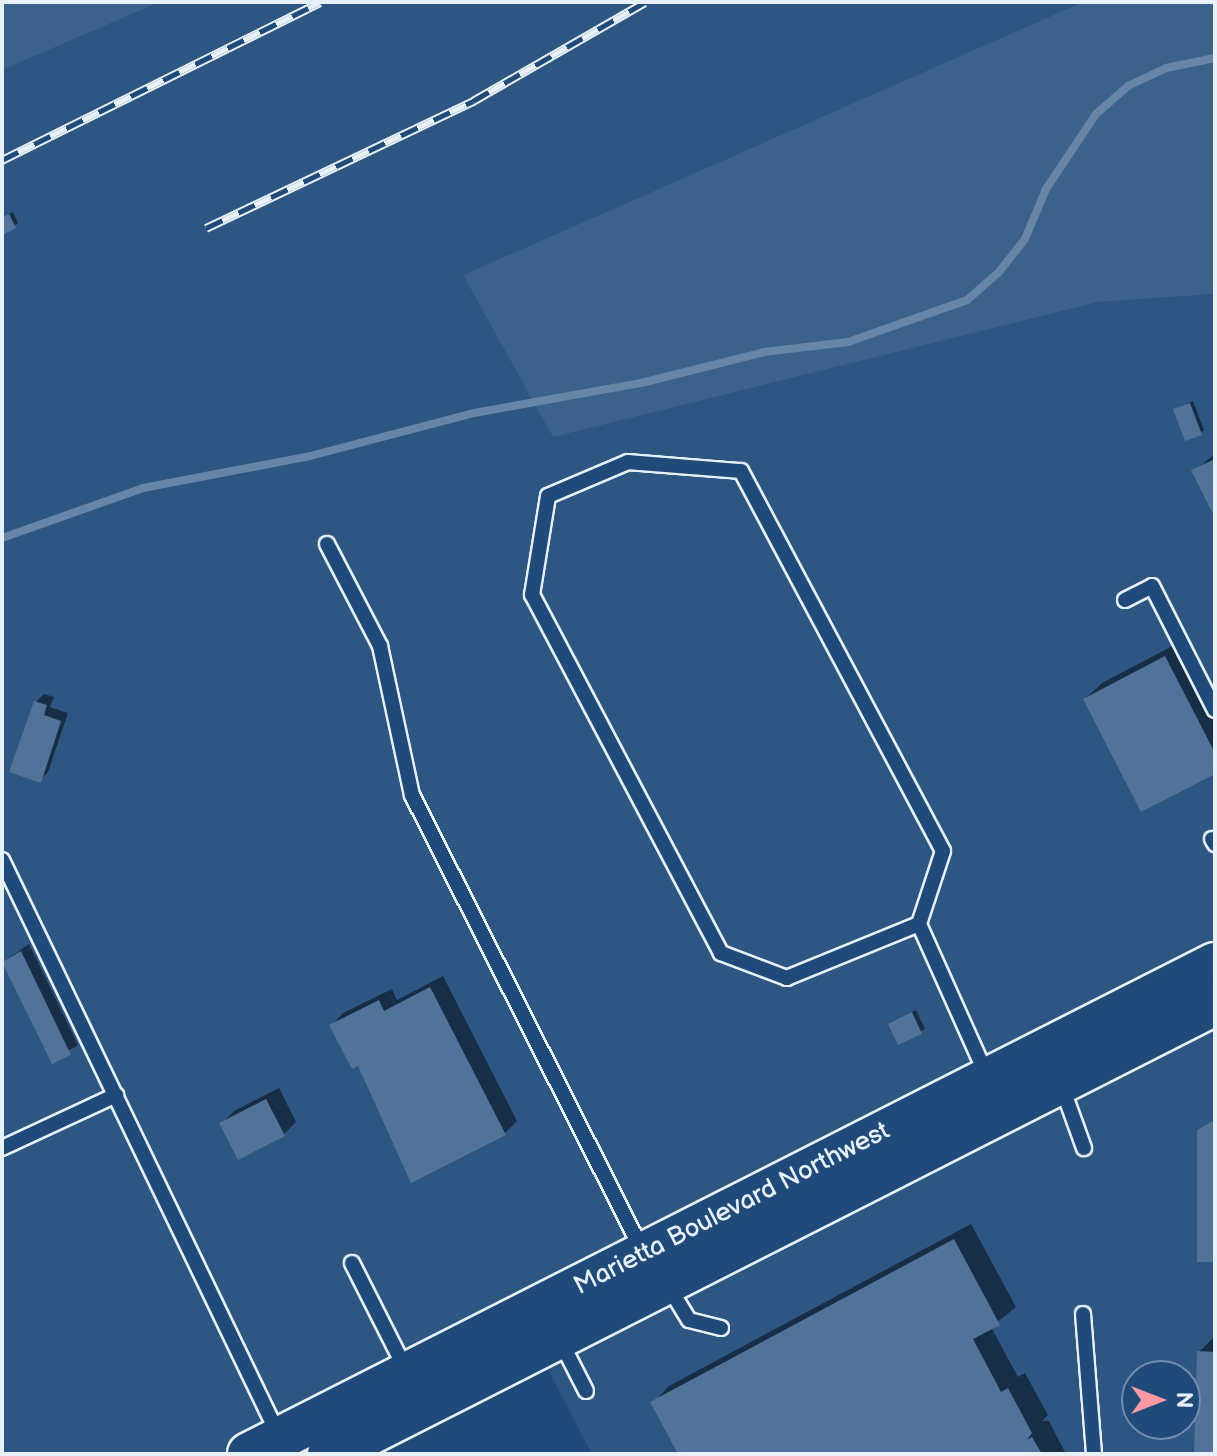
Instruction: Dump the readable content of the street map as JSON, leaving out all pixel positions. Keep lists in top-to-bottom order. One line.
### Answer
{"streets":{"main road":["Marietta Boulevard Northwest"]},"north":"right"}
